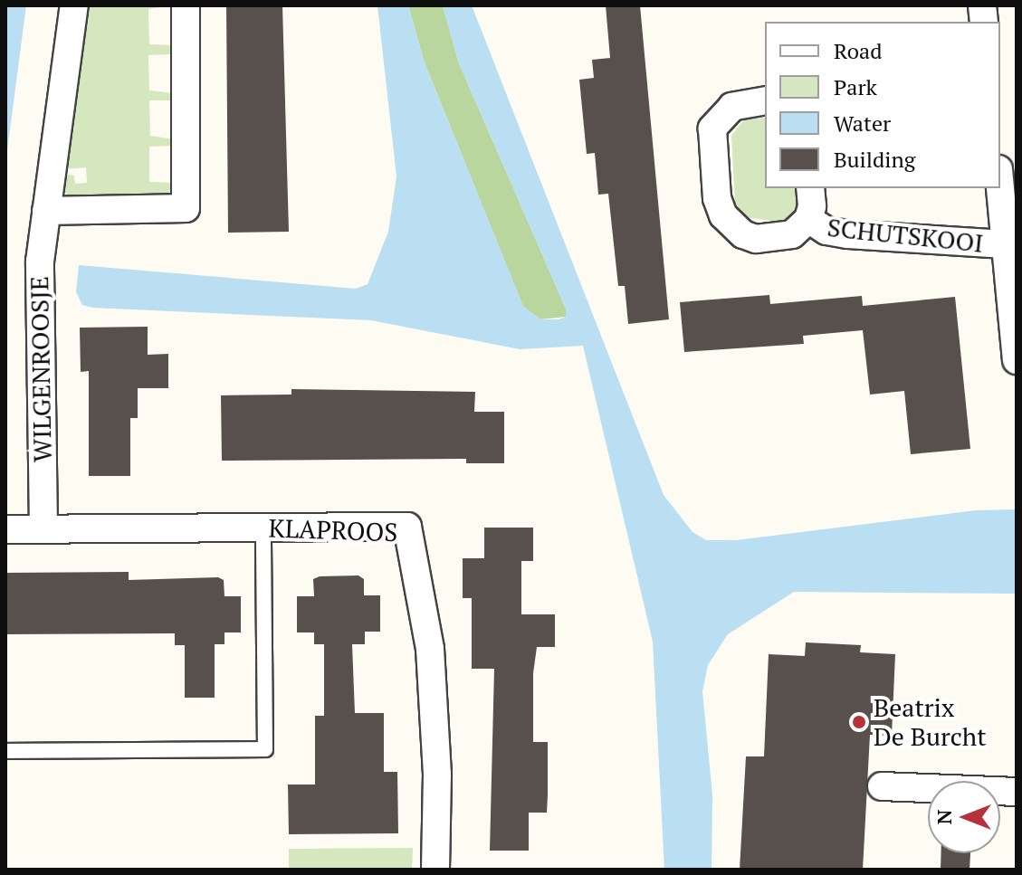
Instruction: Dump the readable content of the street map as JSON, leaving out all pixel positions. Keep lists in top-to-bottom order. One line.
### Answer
{"streets":{"street":["SCHUTSKOOI","WILGENROOSJE","KLAPROOS"]},"crossings":[["WILGENROOSJE","KLAPROOS"]],"places":["Beatrix De Burcht"],"legend":["Road","Park","Water","Building"],"north":"left"}
